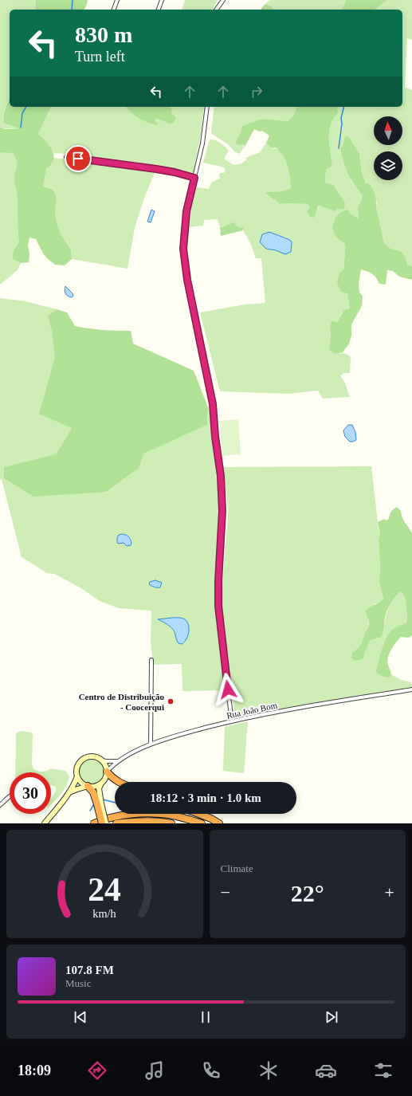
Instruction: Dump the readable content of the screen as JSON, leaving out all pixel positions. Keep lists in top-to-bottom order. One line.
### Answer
{"streets":{"street":["Rua João Bom"]},"places":["Centro de Distribuição - Coocerqui"],"north":"top","page":{"turn":["830 m","Turn left"],"limit":"30","trip":"18:12 · 3 min · 1.0 km","tile":"Climate","heat":["−","22°","+"],"song":["107.8 FM","Music"],"tabs":"18:09","gauge":["24","km/h"]}}
